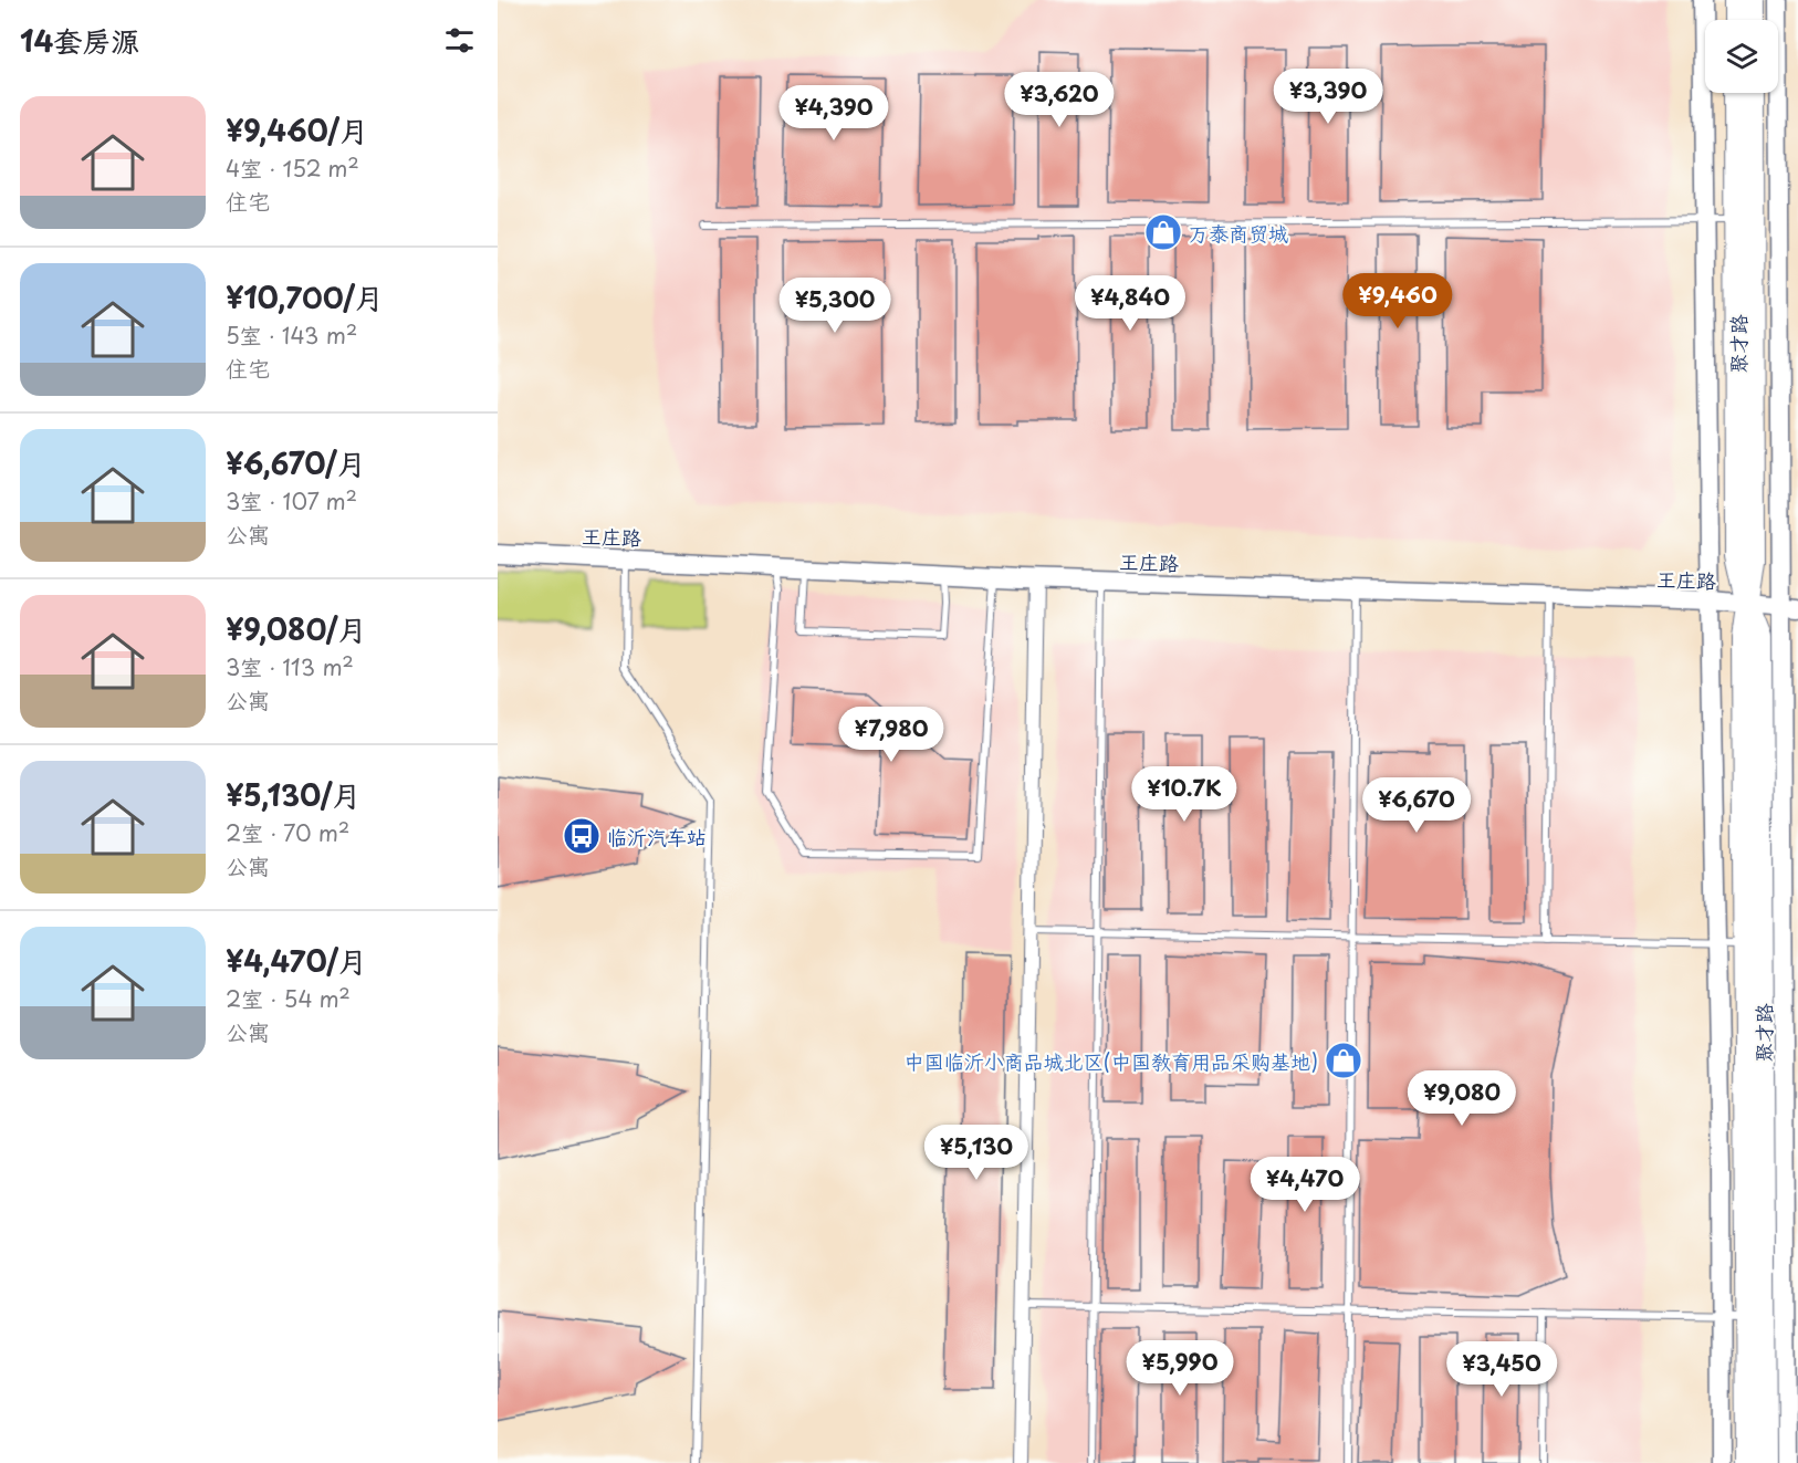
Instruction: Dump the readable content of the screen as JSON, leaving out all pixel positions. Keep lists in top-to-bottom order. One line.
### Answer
{"streets":{"main road":["聚才路"],"street":["王庄路"]},"crossings":[["聚才路","王庄路"]],"places":{"shop":["万泰商贸城","中国临沂小商品城北区(中国教育用品采购基地)"],"bus stop":["临沂汽车站"]},"page":{"heading":"14套房源","price":["¥3,390","¥3,620","¥4,390","¥9,460","¥4,840","¥5,300","¥7,980","¥10.7K","¥6,670","¥9,080","¥5,130","¥4,470","¥5,990","¥3,450"],"list":[{"name":"¥9,460/月","note":"4室 · 152 m² · 住宅"},{"name":"¥10,700/月","note":"5室 · 143 m² · 住宅"},{"name":"¥6,670/月","note":"3室 · 107 m² · 公寓"},{"name":"¥9,080/月","note":"3室 · 113 m² · 公寓"},{"name":"¥5,130/月","note":"2室 · 70 m² · 公寓"},{"name":"¥4,470/月","note":"2室 · 54 m² · 公寓"}]}}
